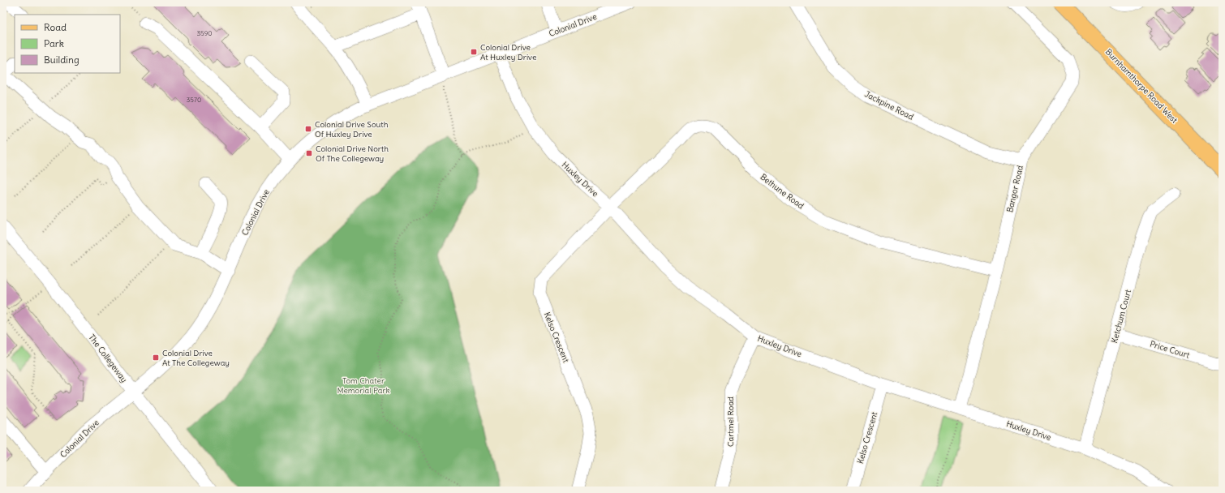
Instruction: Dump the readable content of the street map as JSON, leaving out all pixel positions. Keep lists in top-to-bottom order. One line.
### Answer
{"streets":{"main road":["Burnhamthorpe Road West"],"street":["Colonial Drive","Jackpine Road","Huxley Drive","Bangor Road","Bethune Road","Ketchum Court","Kelso Crescent","Price Court","The Collegeway","Cartmel Road"]},"crossings":[["Colonial Drive","Huxley Drive"],["Colonial Drive","The Collegeway"],["Jackpine Road","Bangor Road"],["Huxley Drive","Bangor Road"],["Huxley Drive","Bethune Road"],["Huxley Drive","Ketchum Court"],["Huxley Drive","Kelso Crescent"],["Huxley Drive","Cartmel Road"],["Bangor Road","Bethune Road"],["Bethune Road","Kelso Crescent"],["Ketchum Court","Price Court"]],"parks":["Tom Chater Memorial Park"],"places":{"transit":["Colonial Drive At Huxley Drive","Colonial Drive South Of Huxley Drive","Colonial Drive North Of The Collegeway","Colonial Drive At The Collegeway"]},"house_numbers":["3590","3570"],"legend":["Road","Park","Building"]}
